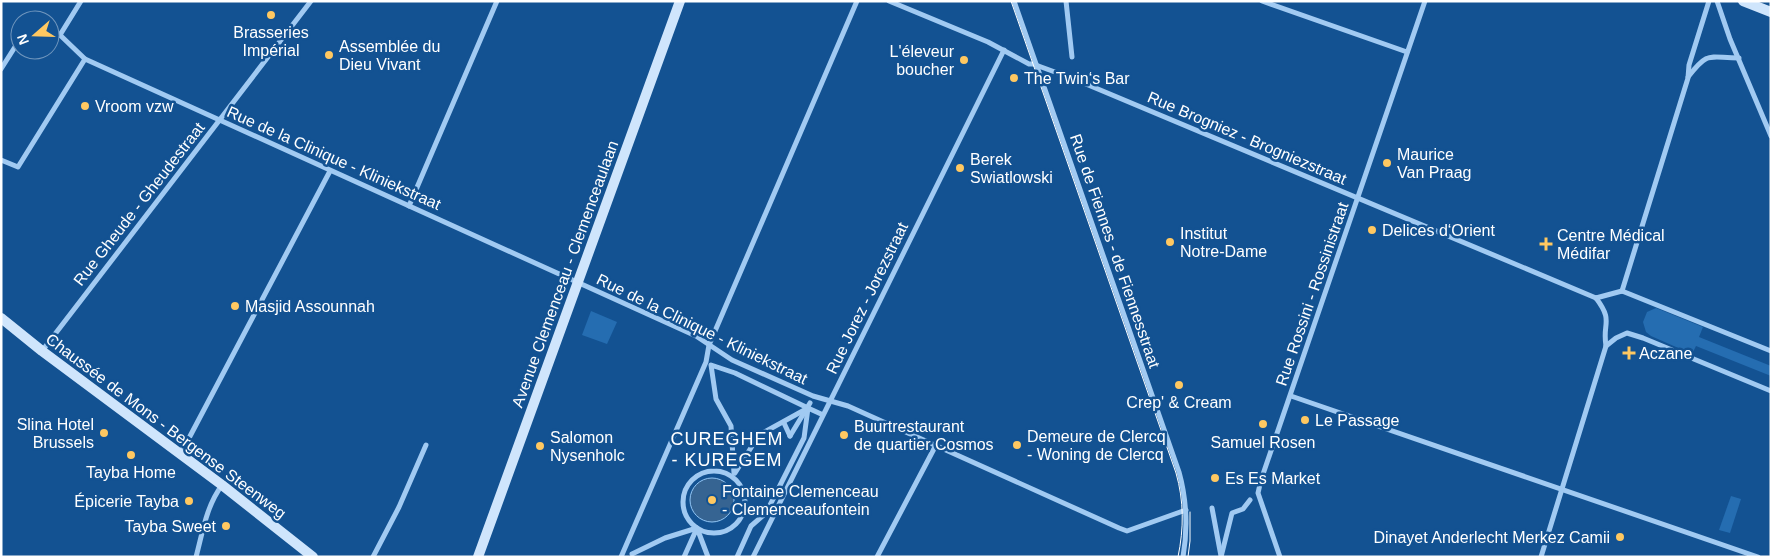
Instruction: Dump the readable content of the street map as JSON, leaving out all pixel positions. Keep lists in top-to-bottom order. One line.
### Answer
{"streets":{"street":["Rue Brogniez - Brogniezstraat","Rue de la Clinique - Kliniekstraat","Rue Gheude - Gheudestraat","Rue de Fiennes - de Fiennesstraat","Avenue Clemenceau - Clemenceaulaan","Rue Rossini - Rossinistraat","Rue Jorez - Jorezstraat","Chaussée de Mons - Bergense Steenweg"]},"crossings":[["Rue Brogniez - Brogniezstraat","Rue de Fiennes - de Fiennesstraat"],["Rue Brogniez - Brogniezstraat","Rue Rossini - Rossinistraat"],["Rue Brogniez - Brogniezstraat","Rue Jorez - Jorezstraat"],["Rue de la Clinique - Kliniekstraat","Rue Gheude - Gheudestraat"],["Rue de la Clinique - Kliniekstraat","Rue de Fiennes - de Fiennesstraat"],["Rue de la Clinique - Kliniekstraat","Avenue Clemenceau - Clemenceaulaan"],["Rue de la Clinique - Kliniekstraat","Rue Jorez - Jorezstraat"],["Rue Gheude - Gheudestraat","Chaussée de Mons - Bergense Steenweg"]],"districts":["CUREGHEM - KUREGEM"],"places":{"other":["Brasseries Impérial","Assemblée du Dieu Vivant","L'éleveur boucher","The Twin‘s Bar","Vroom vzw","Maurice Van Praag","Berek Swiatlowski","Delices d‘Orient","Institut Notre-Dame","Masjid Assounnah","Crep' & Cream","Le Passage","Samuel Rosen","Slina Hotel Brussels","Buurtrestaurant de quartier Cosmos","Demeure de Clercq - Woning de Clercq","Salomon Nysenholc","Tayba Home","Es Es Market","Fontaine Clemenceau - Clemenceaufontein","Épicerie Tayba","Tayba Sweet","Dinayet Anderlecht Merkez Camii"],"health":["Centre Médical Médifar","Aczane"]},"north":"left"}
